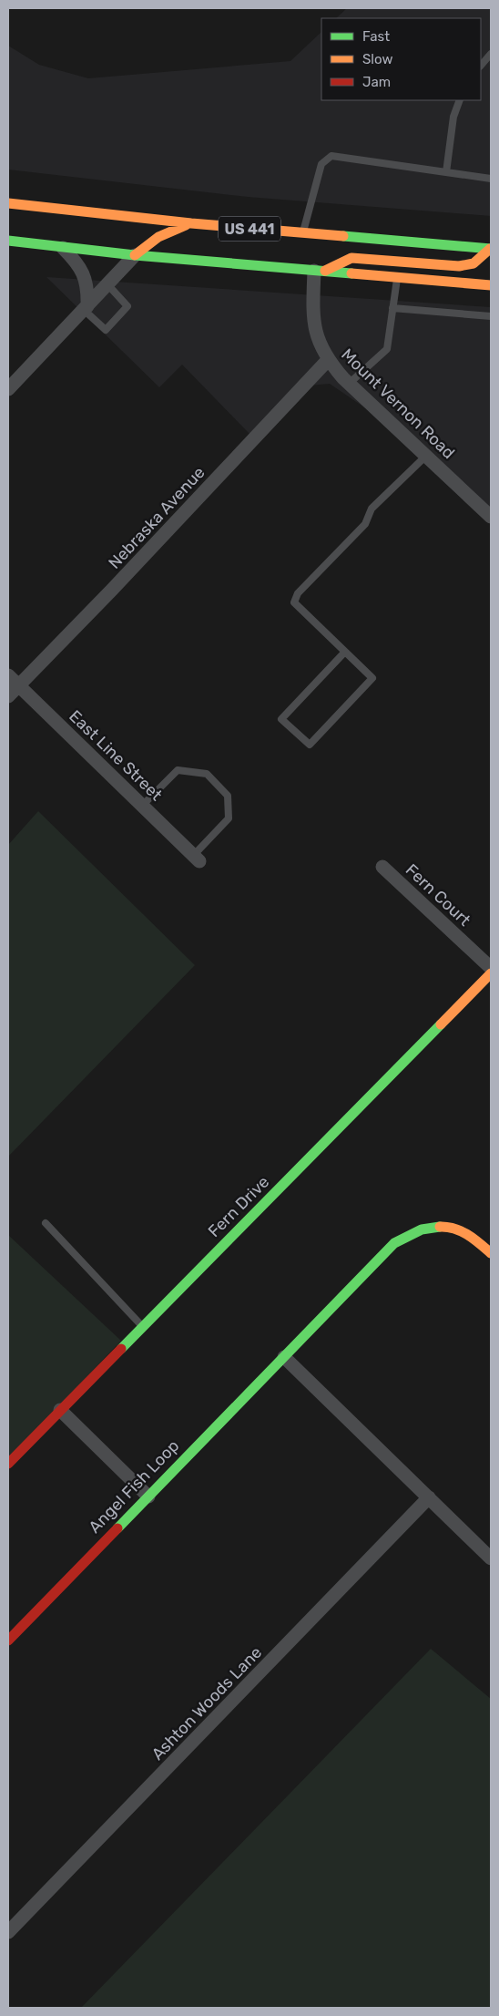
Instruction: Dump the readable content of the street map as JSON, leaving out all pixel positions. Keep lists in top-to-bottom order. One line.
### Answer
{"streets":{"street":["US 441","Mount Vernon Road","Nebraska Avenue","East Line Street","Fern Court","Fern Drive","Angel Fish Loop","Ashton Woods Lane"]},"crossings":[["US 441","Mount Vernon Road"],["Mount Vernon Road","Nebraska Avenue"],["Nebraska Avenue","East Line Street"]],"legend":["Fast","Slow","Jam"]}
